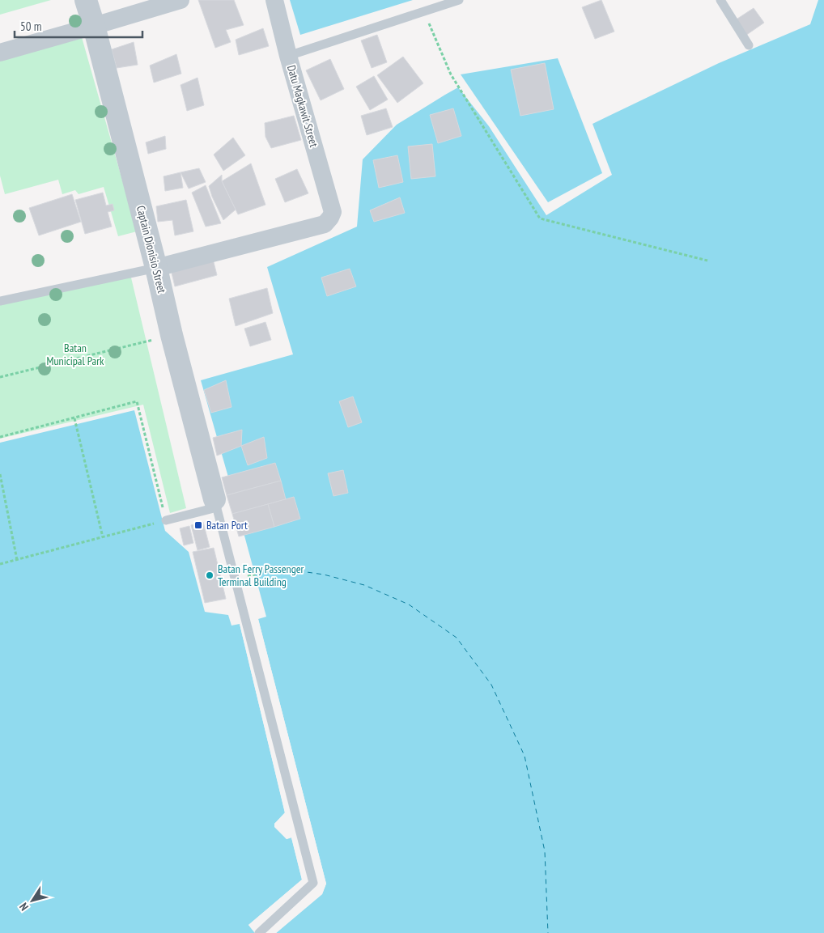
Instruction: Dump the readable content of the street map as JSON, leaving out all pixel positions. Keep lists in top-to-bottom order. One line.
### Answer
{"streets":{"street":["Datu Magkawit Street","Captain Dionisio Street"]},"crossings":[["Datu Magkawit Street","Captain Dionisio Street"]],"parks":["Batan Municipal Park"],"places":{"transit":["Batan Port"],"other":["Batan Ferry Passenger Terminal Building"]},"scale_bar":"50 m","north":"bottom left"}
